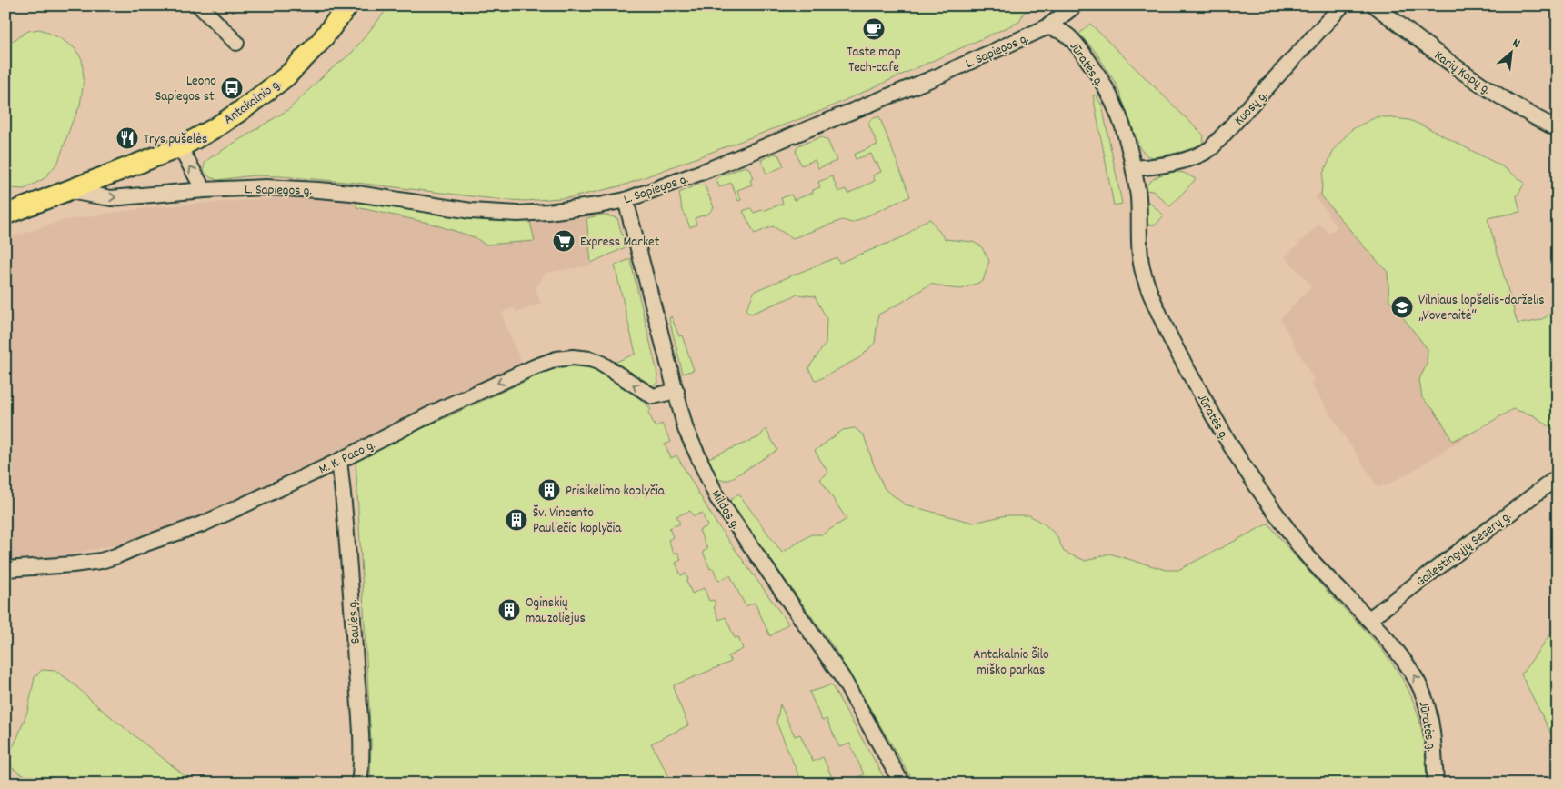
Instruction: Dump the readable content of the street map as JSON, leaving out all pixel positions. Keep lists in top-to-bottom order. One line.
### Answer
{"streets":{"main road":["Antakalnio g."],"street":["L. Sapiegos g.","Jūratės g.","Karių Kapų g.","Kuosų g.","M. K. Paco g.","Mildos g.","Gailestingųjų Seserų g.","Saulės g."]},"crossings":[["L. Sapiegos g.","Jūratės g."],["L. Sapiegos g.","Antakalnio g."],["L. Sapiegos g.","Mildos g."],["Jūratės g.","Kuosų g."],["Jūratės g.","Gailestingųjų Seserų g."],["M. K. Paco g.","Mildos g."],["M. K. Paco g.","Saulės g."]],"one_way":["M. K. Paco g."],"parks":["Antakalnio Šilo miško parkas"],"places":{"cafe":["Taste map Tech-cafe"],"bus stop":["Leono Sapiegos st."],"restaurant":["Trys pušelės"],"supermarket":["Express Market"],"school or university":["Vilniaus lopšelis-darželis „Voveraitė“"],"building":["Prisikėlimo koplyčia","Šv. Vincento Pauliečio koplyčia","Oginskių mauzoliejus"]},"north":"top right"}
